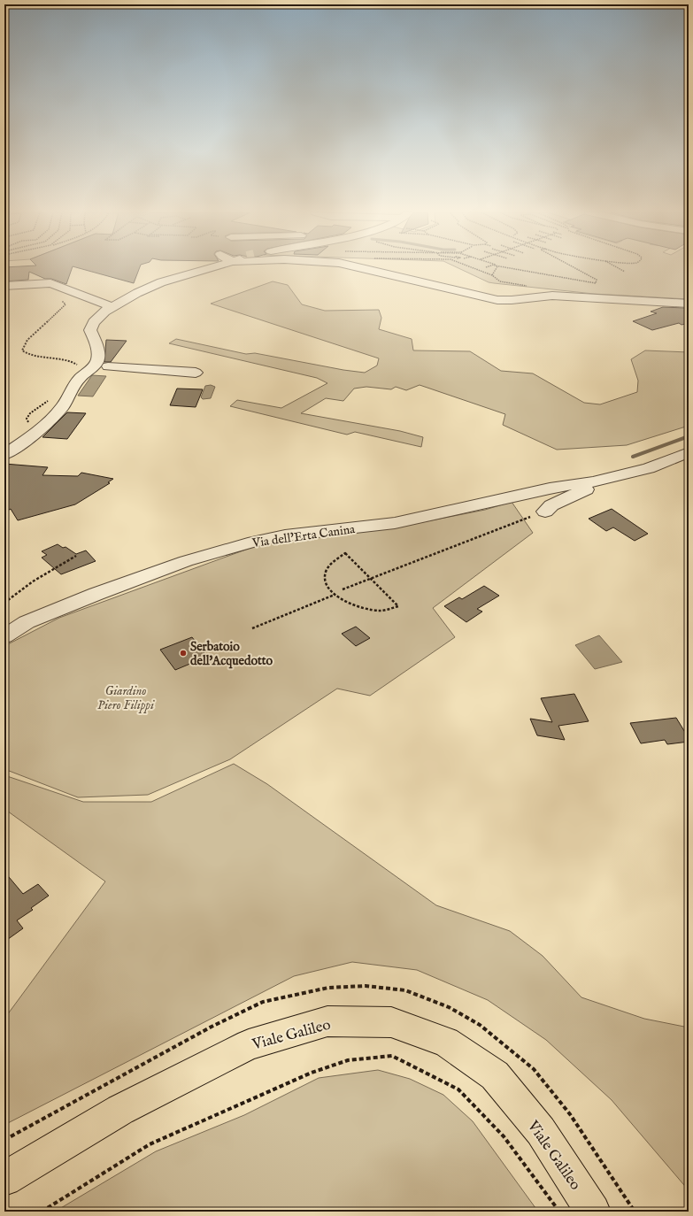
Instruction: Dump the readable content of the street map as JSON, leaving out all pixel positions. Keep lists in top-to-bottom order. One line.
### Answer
{"streets":{"main road":["Viale Galileo"],"street":["Via dell'Erta Canina"]},"parks":["Giardino Piero Filippi"],"places":["Serbatoio dell'Acquedotto"]}
